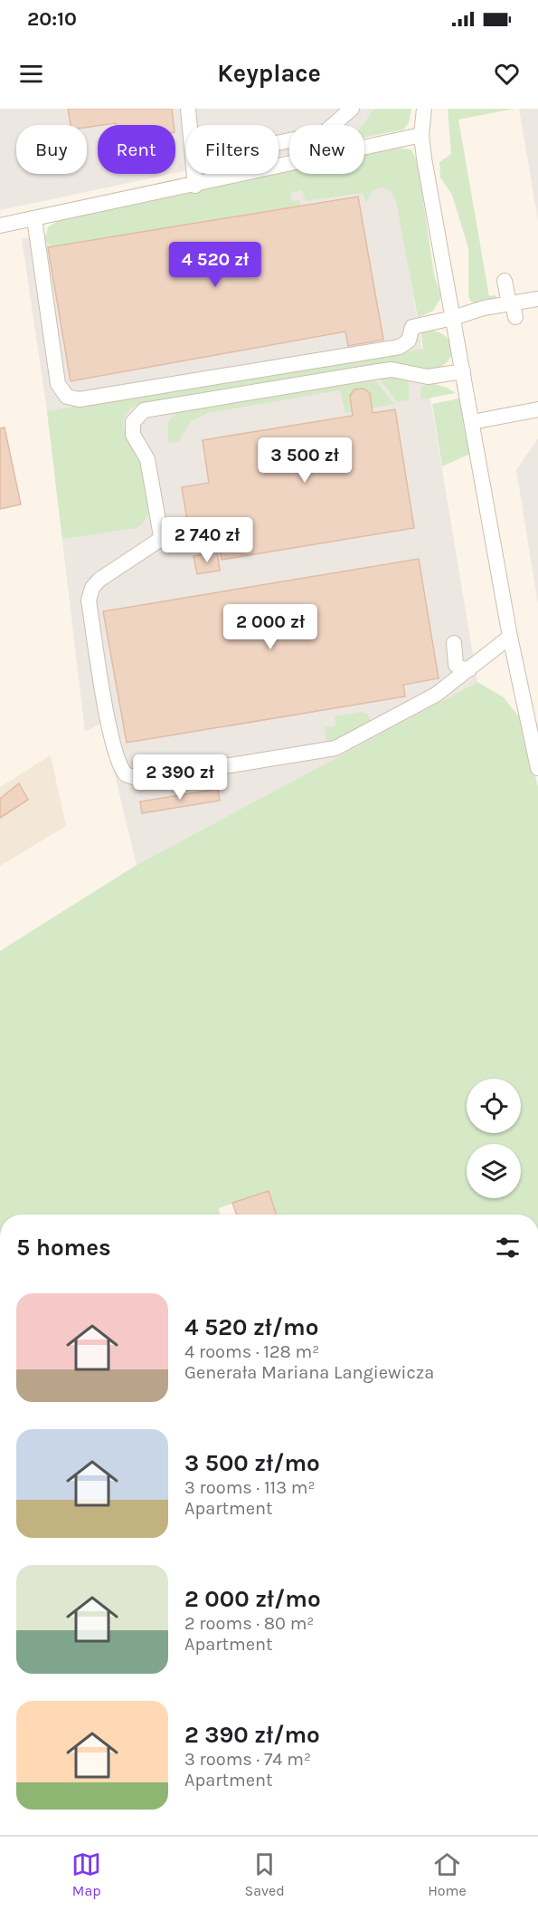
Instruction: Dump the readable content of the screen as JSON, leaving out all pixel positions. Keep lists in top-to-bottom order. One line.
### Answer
{"page":{"status":"20:10","header":"Keyplace","chip":["Buy","Rent","Filters","New"],"price":["4 520 zł","3 500 zł","2 740 zł","2 000 zł","2 390 zł"],"heading":"5 homes","list":[{"name":"4 520 zł/mo","note":"4 rooms · 128 m² · Generała Mariana Langiewicza"},{"name":"3 500 zł/mo","note":"3 rooms · 113 m² · Apartment"},{"name":"2 000 zł/mo","note":"2 rooms · 80 m² · Apartment"},{"name":"2 390 zł/mo","note":"3 rooms · 74 m² · Apartment"}],"tabs":["Map","Saved","Home"]}}
